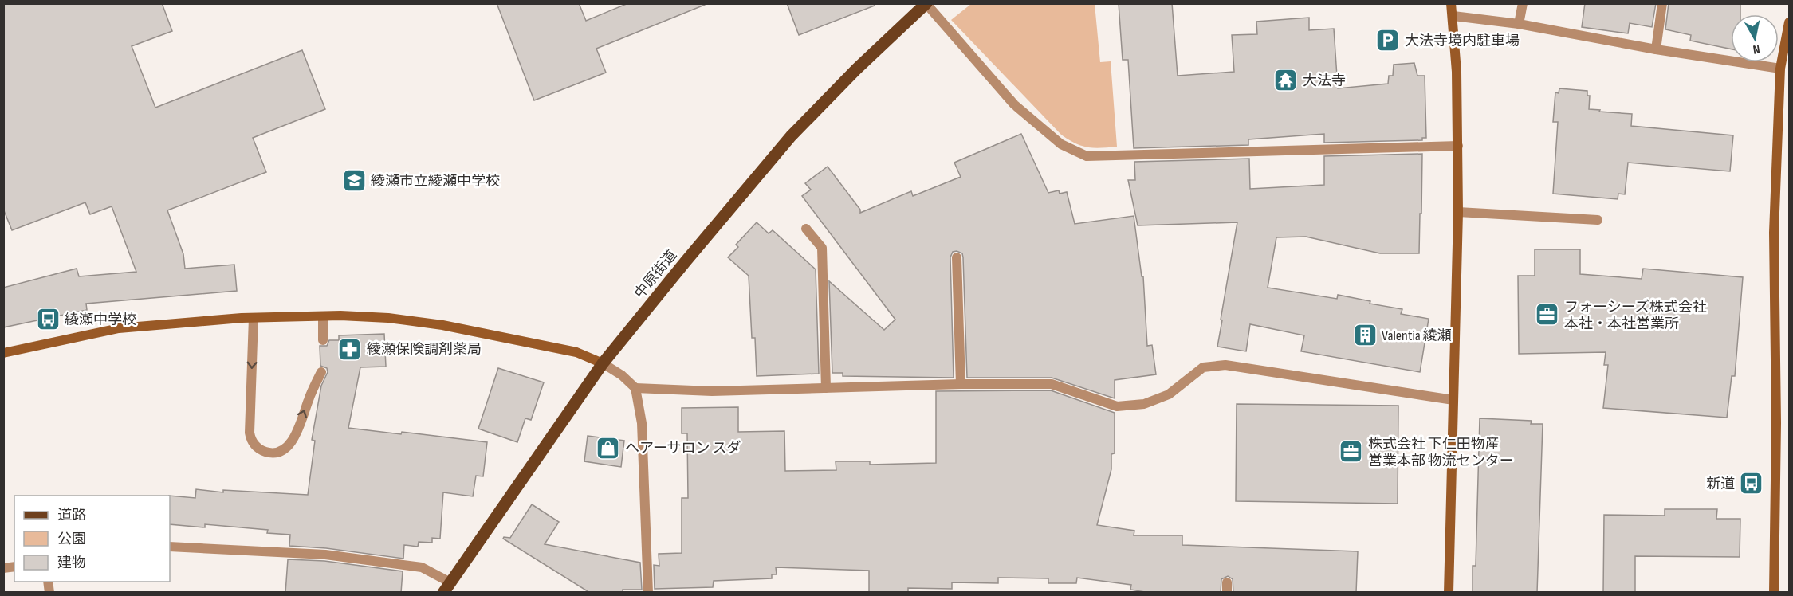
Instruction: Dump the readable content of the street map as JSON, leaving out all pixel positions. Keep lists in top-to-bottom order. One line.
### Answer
{"streets":{"main road":["中原街道"]},"places":{"parking":["大法寺境内駐車場"],"temple":["大法寺"],"school or university":["綾瀬市立綾瀬中学校"],"office":["フォーシーズ株式会社 本社・本社営業所","株式会社 下仁田物産 営業本部 物流センター"],"bus stop":["綾瀬中学校","新道"],"building":["Valentia 綾瀬"],"pharmacy":["綾瀬保険調剤薬局"],"shop":["ヘアーサロン スダ"]},"legend":["道路","公園","建物"],"north":"bottom"}
